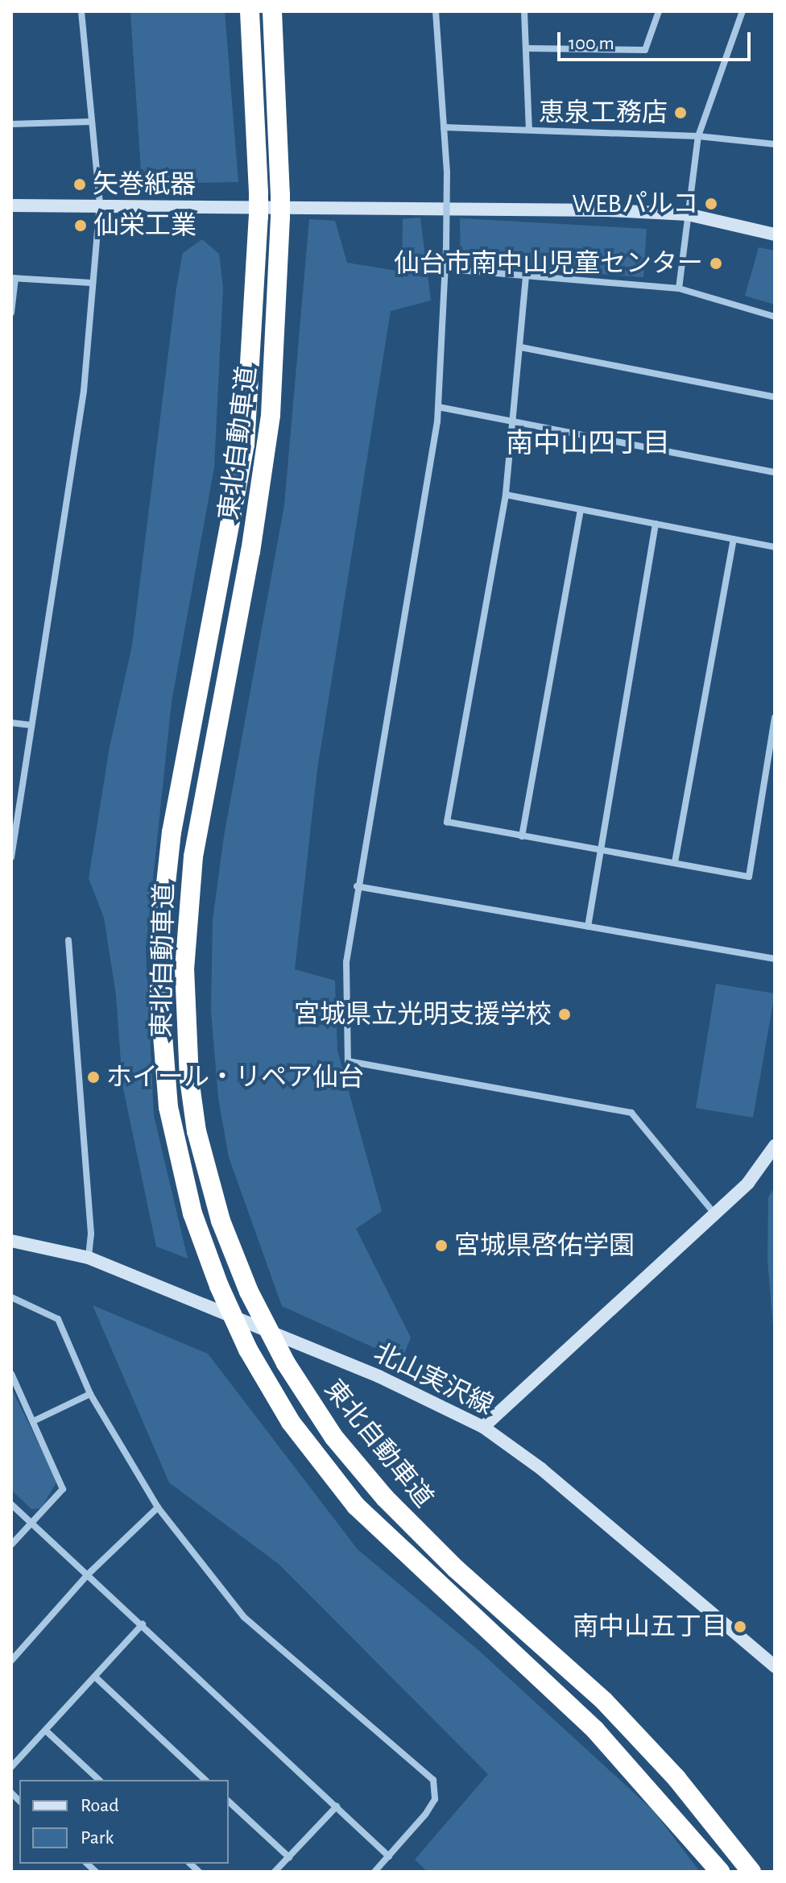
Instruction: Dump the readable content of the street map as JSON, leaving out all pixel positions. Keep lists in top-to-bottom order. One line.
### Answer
{"streets":{"highway":["東北自動車道"],"street":["北山実沢線"]},"districts":["南中山四丁目"],"places":["恵泉工務店","矢巻紙器","WEBパルコ","仙栄工業","仙台市南中山児童センター","宮城県立光明支援学校","ホイール・リペア仙台","宮城県啓佑学園","南中山五丁目"],"legend":["Road","Park"],"scale_bar":"100 m"}
